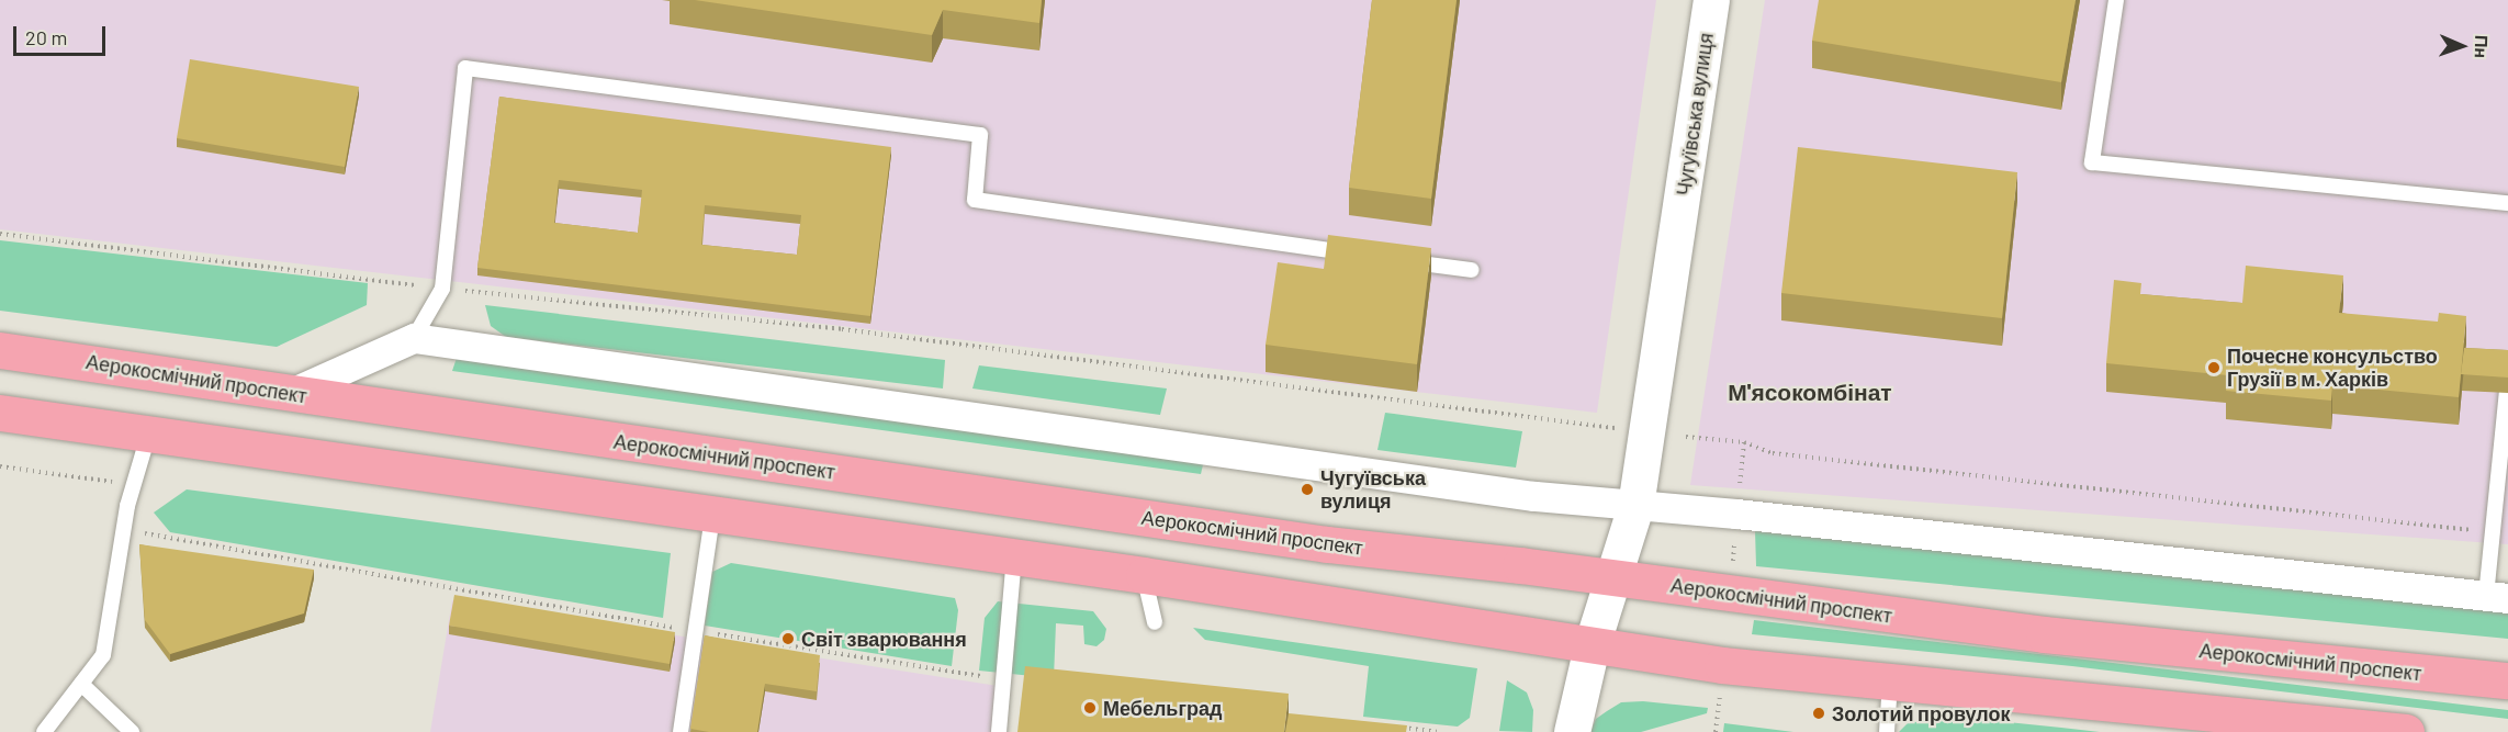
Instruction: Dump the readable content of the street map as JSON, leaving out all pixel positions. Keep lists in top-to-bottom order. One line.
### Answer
{"streets":{"main road":["Аерокосмічний проспект"],"street":["Чугуївська вулиця"]},"crossings":[["Чугуївська вулиця","Аерокосмічний проспект"]],"districts":["М'ясокомбінат"],"places":["Почесне консульство Грузії в м. Харків","Чугуївська вулиця","Світ зварювання","Мебельград","Золотий провулок"],"scale_bar":"20 m","north":"right"}
